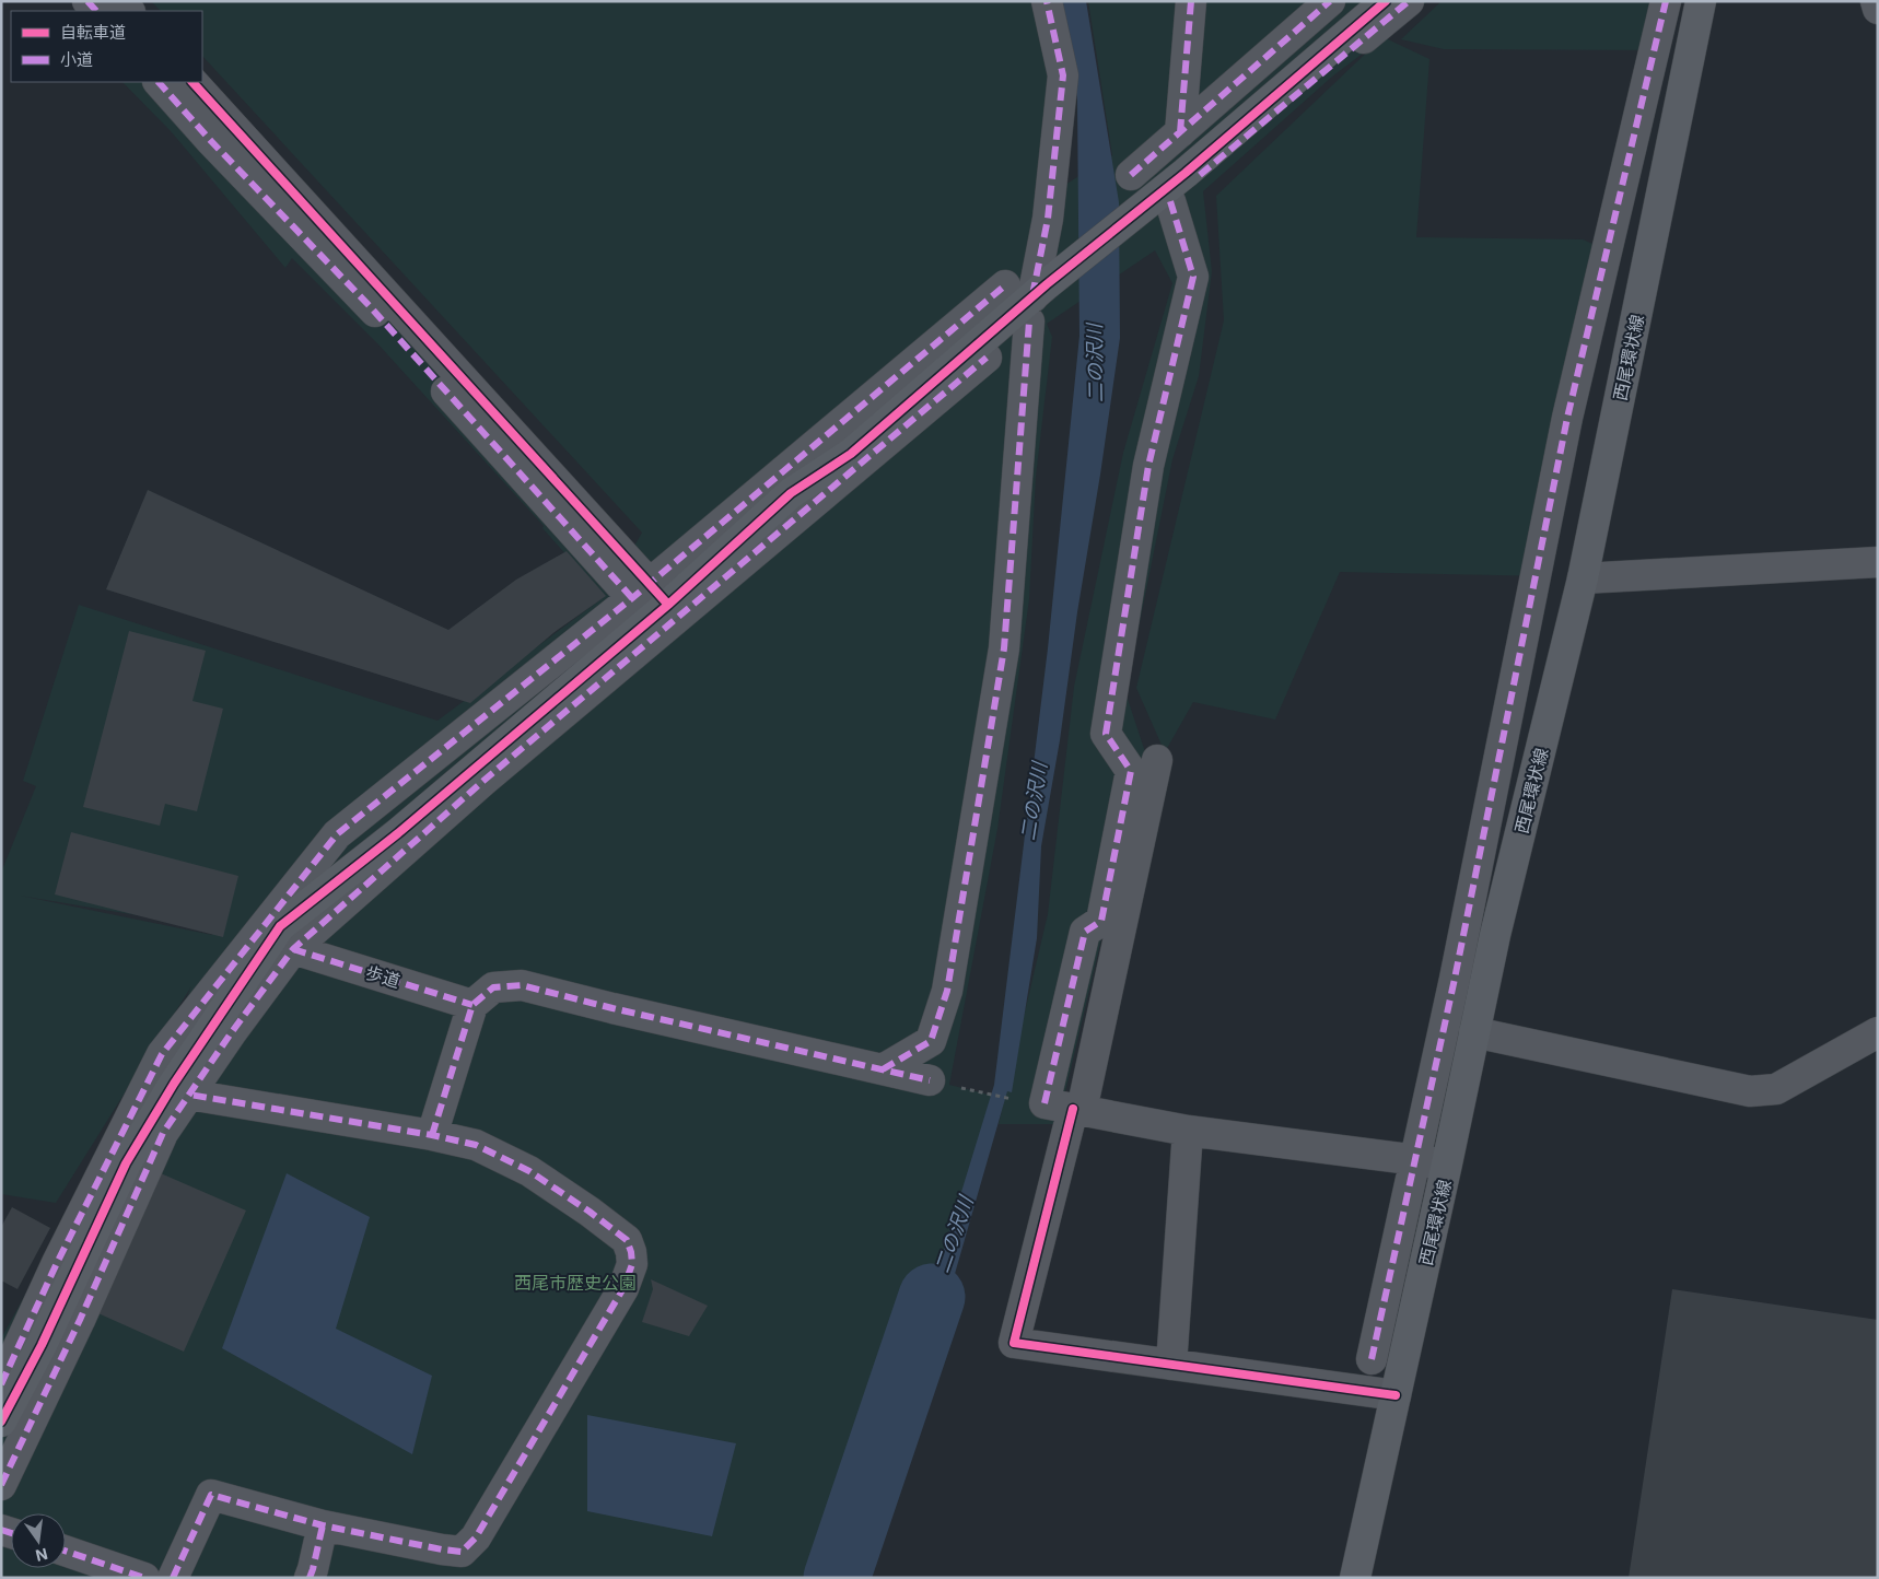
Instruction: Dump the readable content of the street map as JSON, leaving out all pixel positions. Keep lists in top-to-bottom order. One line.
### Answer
{"streets":{"street":["西尾環状線","歩道"]},"water":["二の沢川"],"parks":["西尾市歴史公園"],"legend":["自転車道","小道"],"north":"bottom"}
